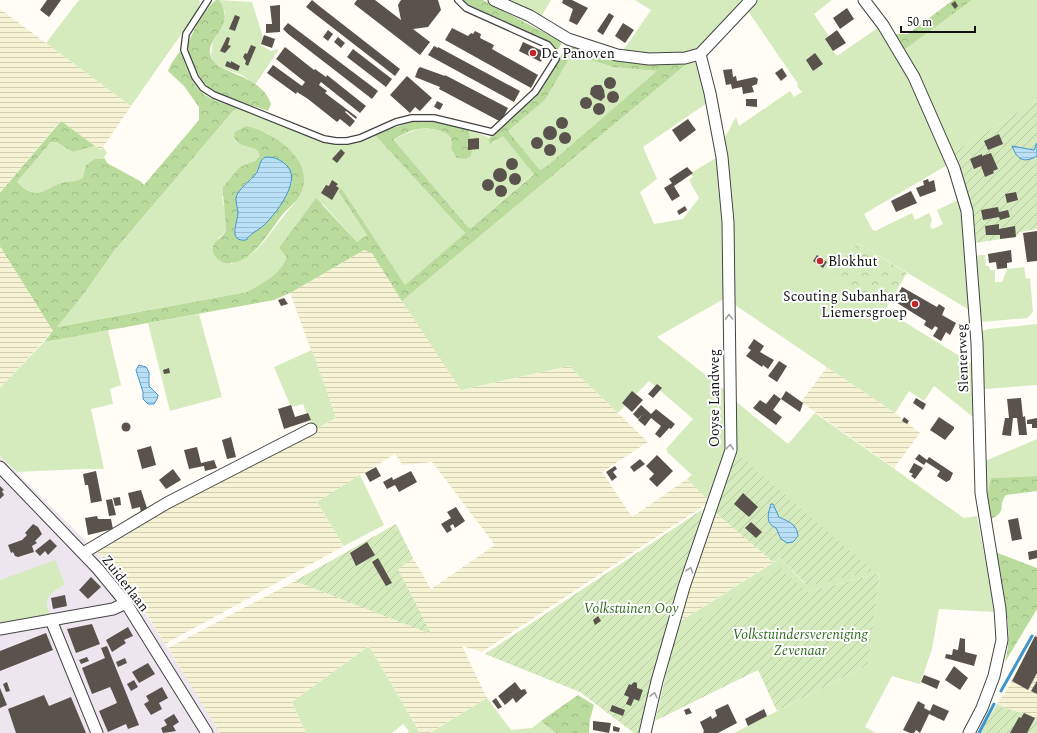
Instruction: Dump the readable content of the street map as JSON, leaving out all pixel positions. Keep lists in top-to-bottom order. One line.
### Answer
{"streets":{"street":["Slenterweg","Ooyse Landweg","Zuiderlaan"]},"one_way":["Ooyse Landweg"],"parks":["Volkstuinen Ooy","Volkstuindersvereniging Zevenaar"],"places":["De Panoven","Blokhut","Scouting Subanhara Liemersgroep"],"scale_bar":"50 m"}
